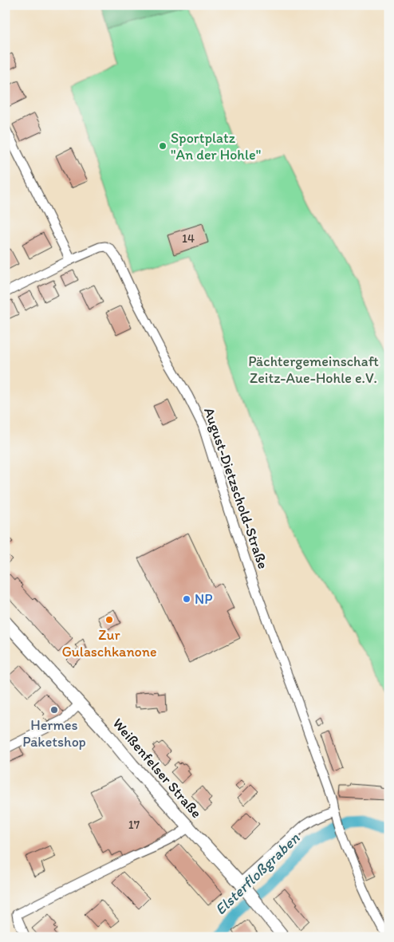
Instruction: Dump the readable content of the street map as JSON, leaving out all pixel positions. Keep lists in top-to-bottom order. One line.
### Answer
{"streets":{"street":["August-Dietzschold-Straße","Weißenfelser Straße"]},"water":["Elsterfloßgraben"],"parks":["Pächtergemeinschaft Zeitz-Aue-Hohle e.V."],"places":["Sportplatz \"An der Hohle\"","NP","Zur Gulaschkanone","Hermes Paketshop"],"house_numbers":["14","17"]}
